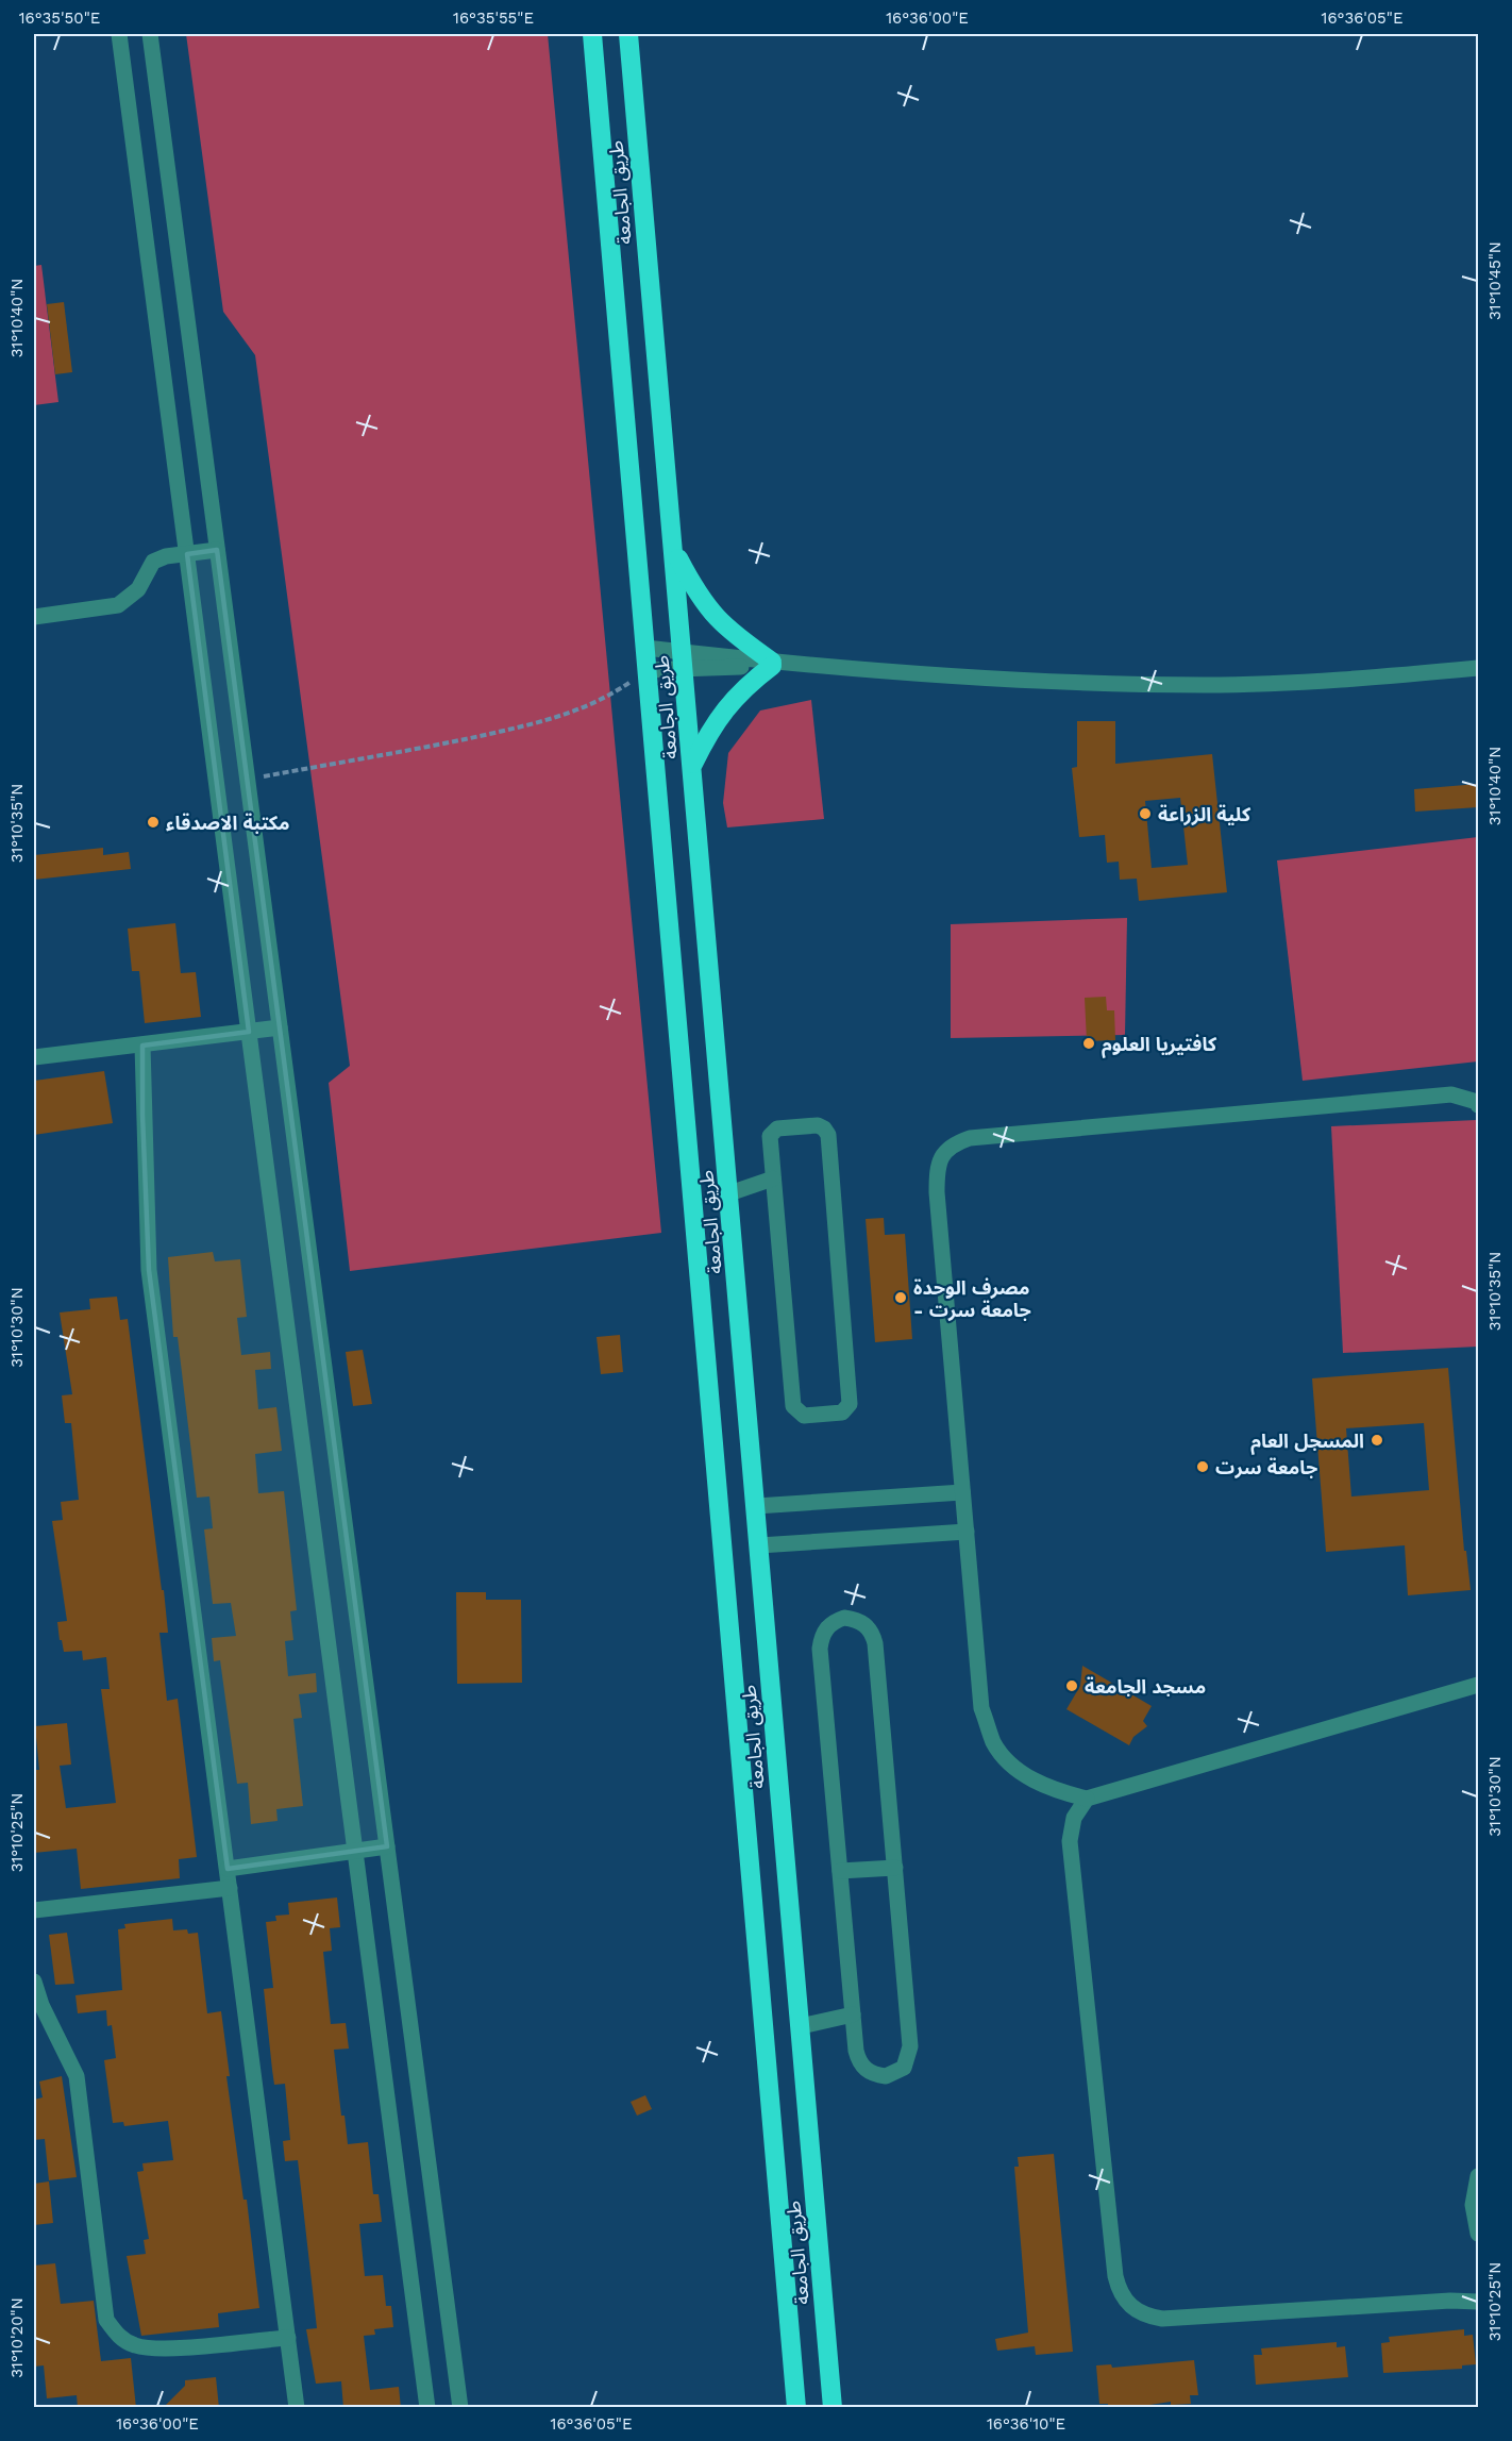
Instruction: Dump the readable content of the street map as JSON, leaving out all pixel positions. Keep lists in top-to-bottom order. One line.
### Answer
{"streets":{"highway":["طريق الجامعة"]},"places":["كلية الزراعة","مكتبة الاصدقاء","كافتيريا العلوم","مصرف الوحدة - جامعة سرت","المسجل العام","جامعة سرت","مسجد الجامعة"],"coordinates":["16°35'50\"E","16°35'55\"E","16°36'00\"E","16°36'05\"E","31°10'45\"N","31°10'40\"N","31°10'35\"N","31°10'30\"N","31°10'25\"N","31°10'20\"N","16°36'10\"E"]}
